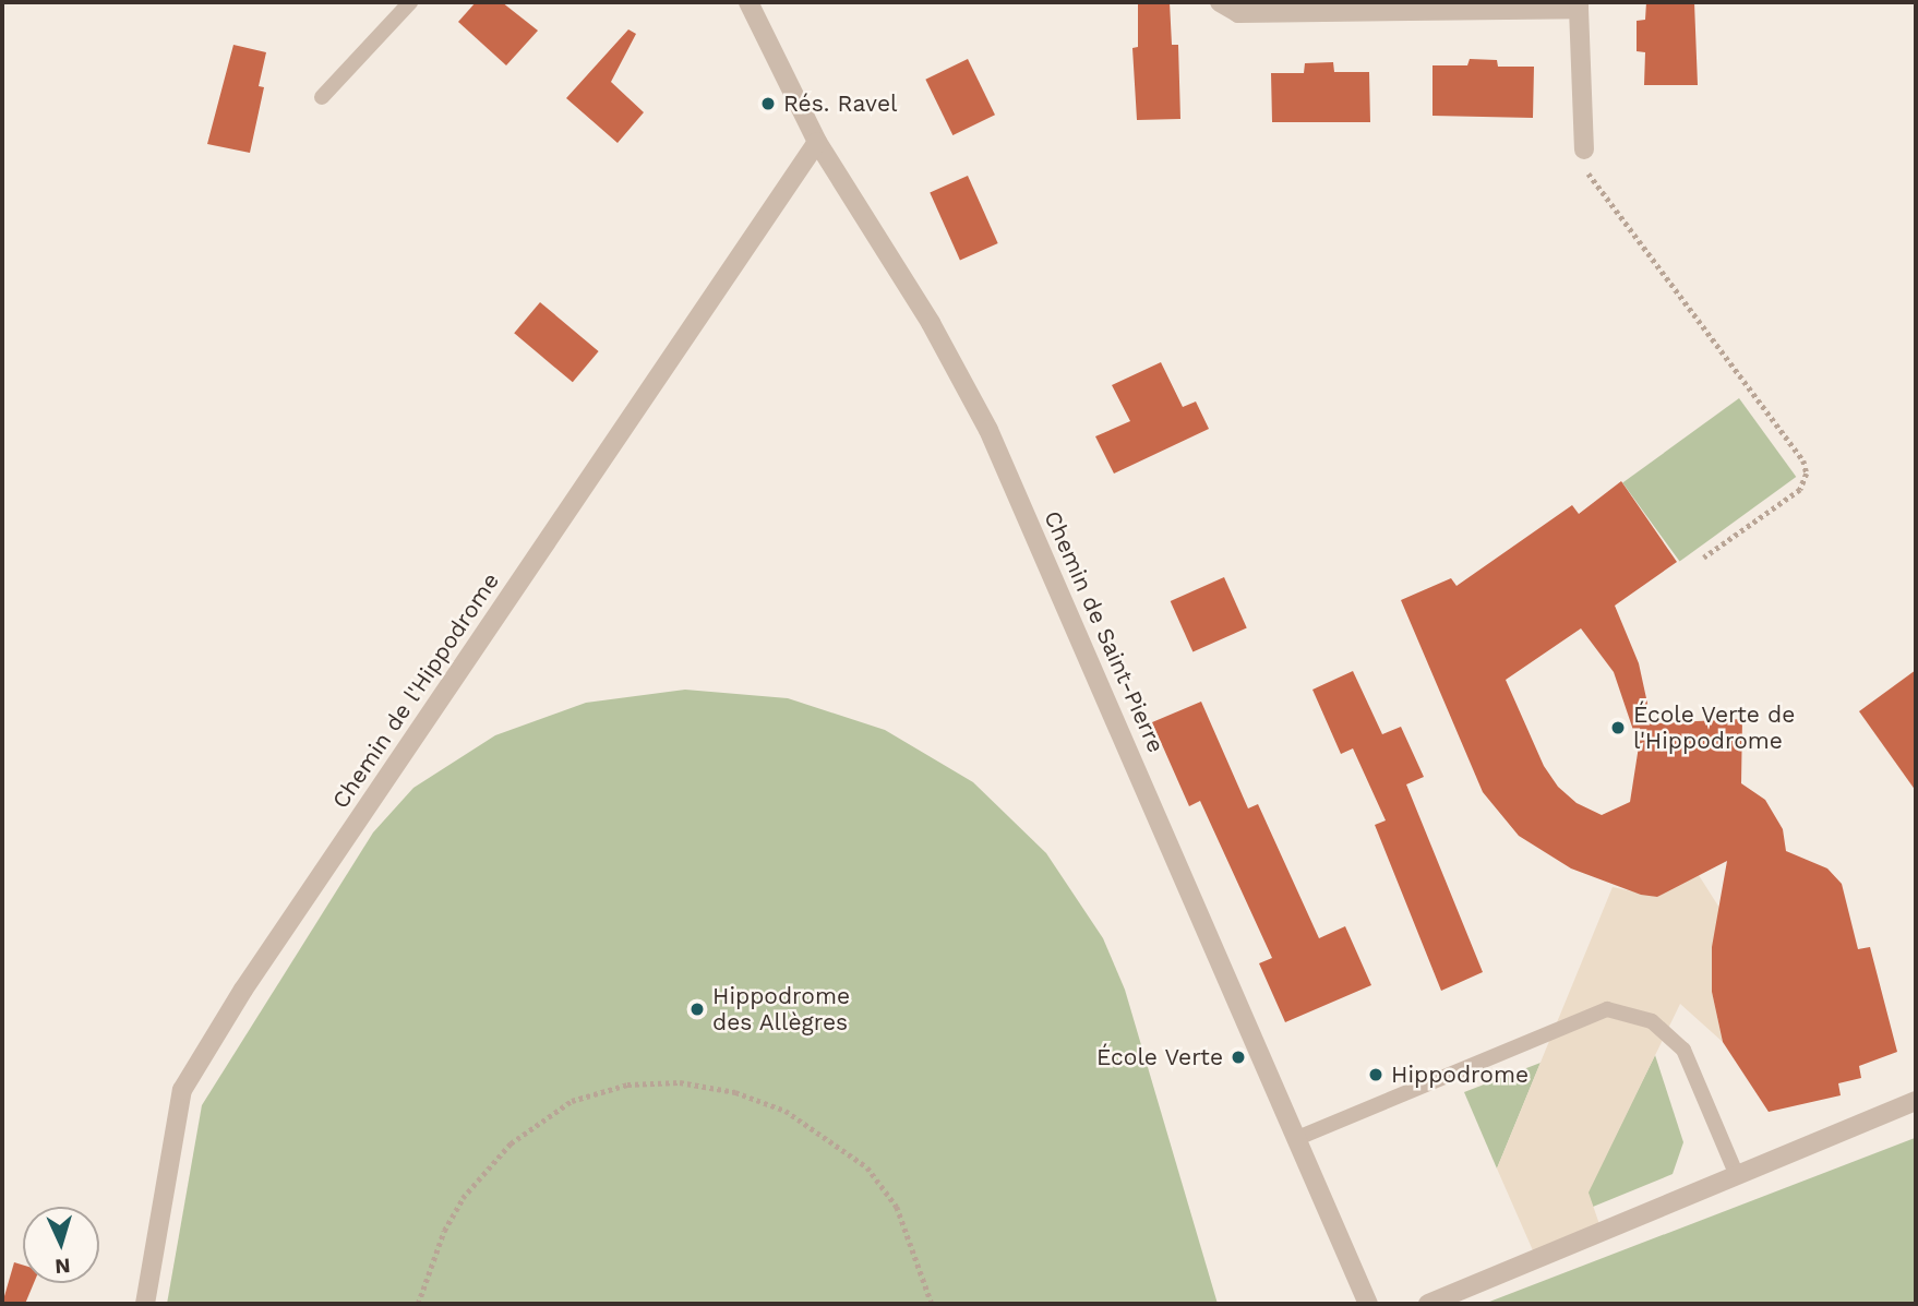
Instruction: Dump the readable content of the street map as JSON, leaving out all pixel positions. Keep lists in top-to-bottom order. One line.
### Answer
{"streets":{"street":["Chemin de Saint-Pierre","Chemin de l'Hippodrome"]},"crossings":[["Chemin de Saint-Pierre","Chemin de l'Hippodrome"]],"places":["Rés. Ravel","École Verte de l'Hippodrome","Hippodrome des Allègres","École Verte","Hippodrome"],"north":"bottom"}
